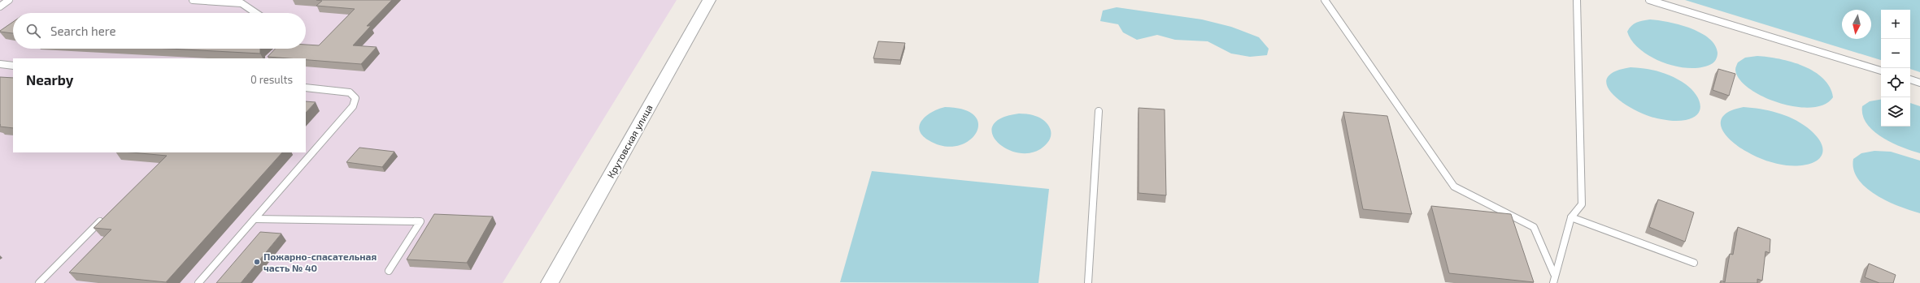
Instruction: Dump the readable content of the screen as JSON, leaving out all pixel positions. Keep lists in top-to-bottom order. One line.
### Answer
{"streets":{"street":["Крутовская улица"]},"places":["Пожарно-спасательная часть № 40"],"north":"bottom","page":{"map_buttons":["+","−"],"search":"Search here","heading":["Nearby","0 results"]}}
